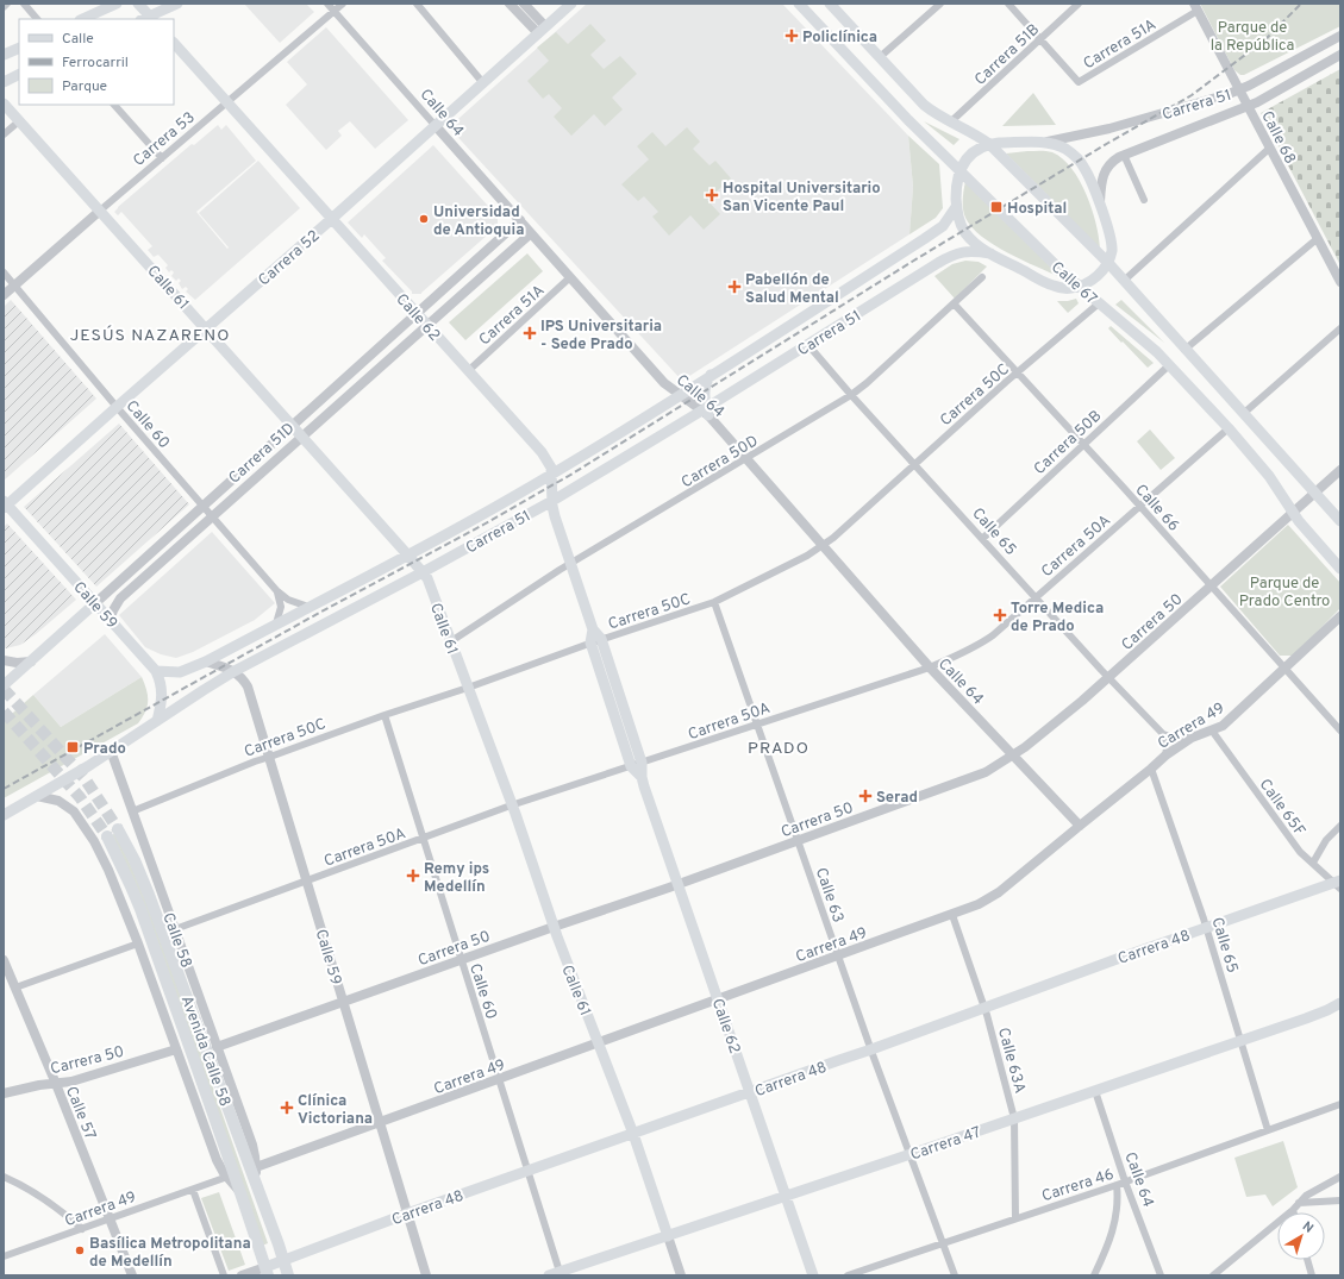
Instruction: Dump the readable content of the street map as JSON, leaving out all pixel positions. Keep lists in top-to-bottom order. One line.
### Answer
{"streets":{"main road":["Carrera 51","Carrera 52","Calle 67","Calle 61","Calle 62","Carrera 51D","Calle 59","Carrera 48","Avenida Calle 58","Carrera 47"],"street":["Carrera 51A","Carrera 51B","Calle 64","Calle 68","Carrera 53","Carrera 50C","Calle 60","Carrera 50B","Carrera 50D","Calle 66","Calle 65","Carrera 50A","Carrera 50","Carrera 49","Calle 65F","Calle 63","Calle 58","Calle 63A","Calle 57","Carrera 46"]},"crossings":[["Carrera 51A","Carrera 51B"],["Carrera 51A","Calle 64"],["Carrera 51A","Calle 68"],["Carrera 51A","Calle 62"],["Carrera 51","Calle 64"],["Carrera 51","Calle 68"],["Carrera 51","Calle 61"],["Carrera 51","Calle 62"],["Carrera 51","Calle 60"],["Carrera 51","Calle 65"],["Carrera 51","Calle 59"],["Carrera 51","Calle 58"],["Calle 64","Carrera 53"],["Calle 64","Carrera 52"],["Calle 64","Carrera 50C"],["Calle 64","Carrera 51D"],["Calle 64","Carrera 50D"],["Calle 64","Carrera 50A"],["Calle 64","Carrera 50"],["Calle 64","Carrera 49"],["Calle 64","Carrera 47"],["Calle 64","Carrera 46"],["Carrera 53","Calle 61"],["Carrera 53","Calle 62"],["Carrera 53","Calle 60"],["Carrera 52","Calle 61"],["Carrera 52","Calle 62"],["Carrera 52","Calle 60"],["Carrera 52","Calle 59"],["Calle 67","Carrera 50C"],["Calle 67","Carrera 50B"],["Calle 67","Carrera 50A"],["Calle 67","Carrera 50"],["Calle 61","Carrera 50C"],["Calle 61","Carrera 51D"],["Calle 61","Carrera 50D"],["Calle 61","Carrera 50A"],["Calle 61","Carrera 50"],["Calle 61","Carrera 49"],["Calle 61","Carrera 48"],["Calle 61","Carrera 47"],["Calle 62","Carrera 50C"],["Calle 62","Carrera 51D"],["Calle 62","Carrera 50D"],["Calle 62","Carrera 50A"],["Calle 62","Carrera 50"],["Calle 62","Carrera 49"],["Calle 62","Carrera 48"],["Calle 62","Carrera 47"],["Carrera 50C","Calle 60"],["Carrera 50C","Calle 66"],["Carrera 50C","Calle 65"],["Carrera 50C","Calle 59"],["Carrera 50C","Calle 63"],["Carrera 50C","Calle 58"],["Calle 60","Carrera 51D"],["Calle 60","Carrera 50A"],["Calle 60","Carrera 50"],["Calle 60","Carrera 49"],["Calle 60","Carrera 48"],["Calle 60","Carrera 47"],["Carrera 50B","Calle 66"],["Carrera 50B","Calle 65"],["Carrera 51D","Calle 59"],["Carrera 50D","Calle 66"],["Carrera 50D","Calle 65"],["Calle 66","Carrera 50A"],["Calle 66","Carrera 50"],["Calle 66","Carrera 49"],["Calle 65","Carrera 50A"],["Calle 65","Carrera 50"],["Calle 65","Carrera 49"],["Calle 65","Carrera 48"],["Calle 65","Carrera 47"],["Calle 65","Carrera 46"],["Carrera 50A","Calle 59"],["Carrera 50A","Calle 63"],["Carrera 50A","Calle 58"],["Calle 59","Carrera 50"],["Calle 59","Carrera 49"],["Calle 59","Carrera 48"],["Carrera 50","Calle 63"],["Carrera 50","Calle 58"],["Carrera 50","Calle 57"],["Carrera 49","Calle 65F"],["Carrera 49","Calle 63"],["Carrera 49","Calle 58"],["Carrera 49","Avenida Calle 58"],["Carrera 49","Calle 63A"],["Carrera 49","Calle 57"],["Calle 65F","Carrera 48"],["Calle 63","Carrera 48"],["Calle 63","Carrera 47"],["Calle 63","Carrera 46"],["Calle 58","Avenida Calle 58"],["Carrera 48","Avenida Calle 58"],["Carrera 48","Calle 63A"],["Calle 63A","Carrera 47"],["Calle 63A","Carrera 46"]],"districts":["JESÚS NAZARENO","PRADO"],"parks":["Parque de la República","Parque de Prado Centro"],"places":{"health":["Policlínica","Hospital Universitario San Vicente Paul","Pabellón de Salud Mental","IPS Universitaria - Sede Prado","Torre Medica de Prado","Serad","Remy ips Medellín","Clínica Victoriana"],"transit":["Hospital","Prado"],"other":["Universidad de Antioquia","Basílica Metropolitana de Medellín"]},"legend":["Calle","Ferrocarril","Parque"],"north":"top right"}
